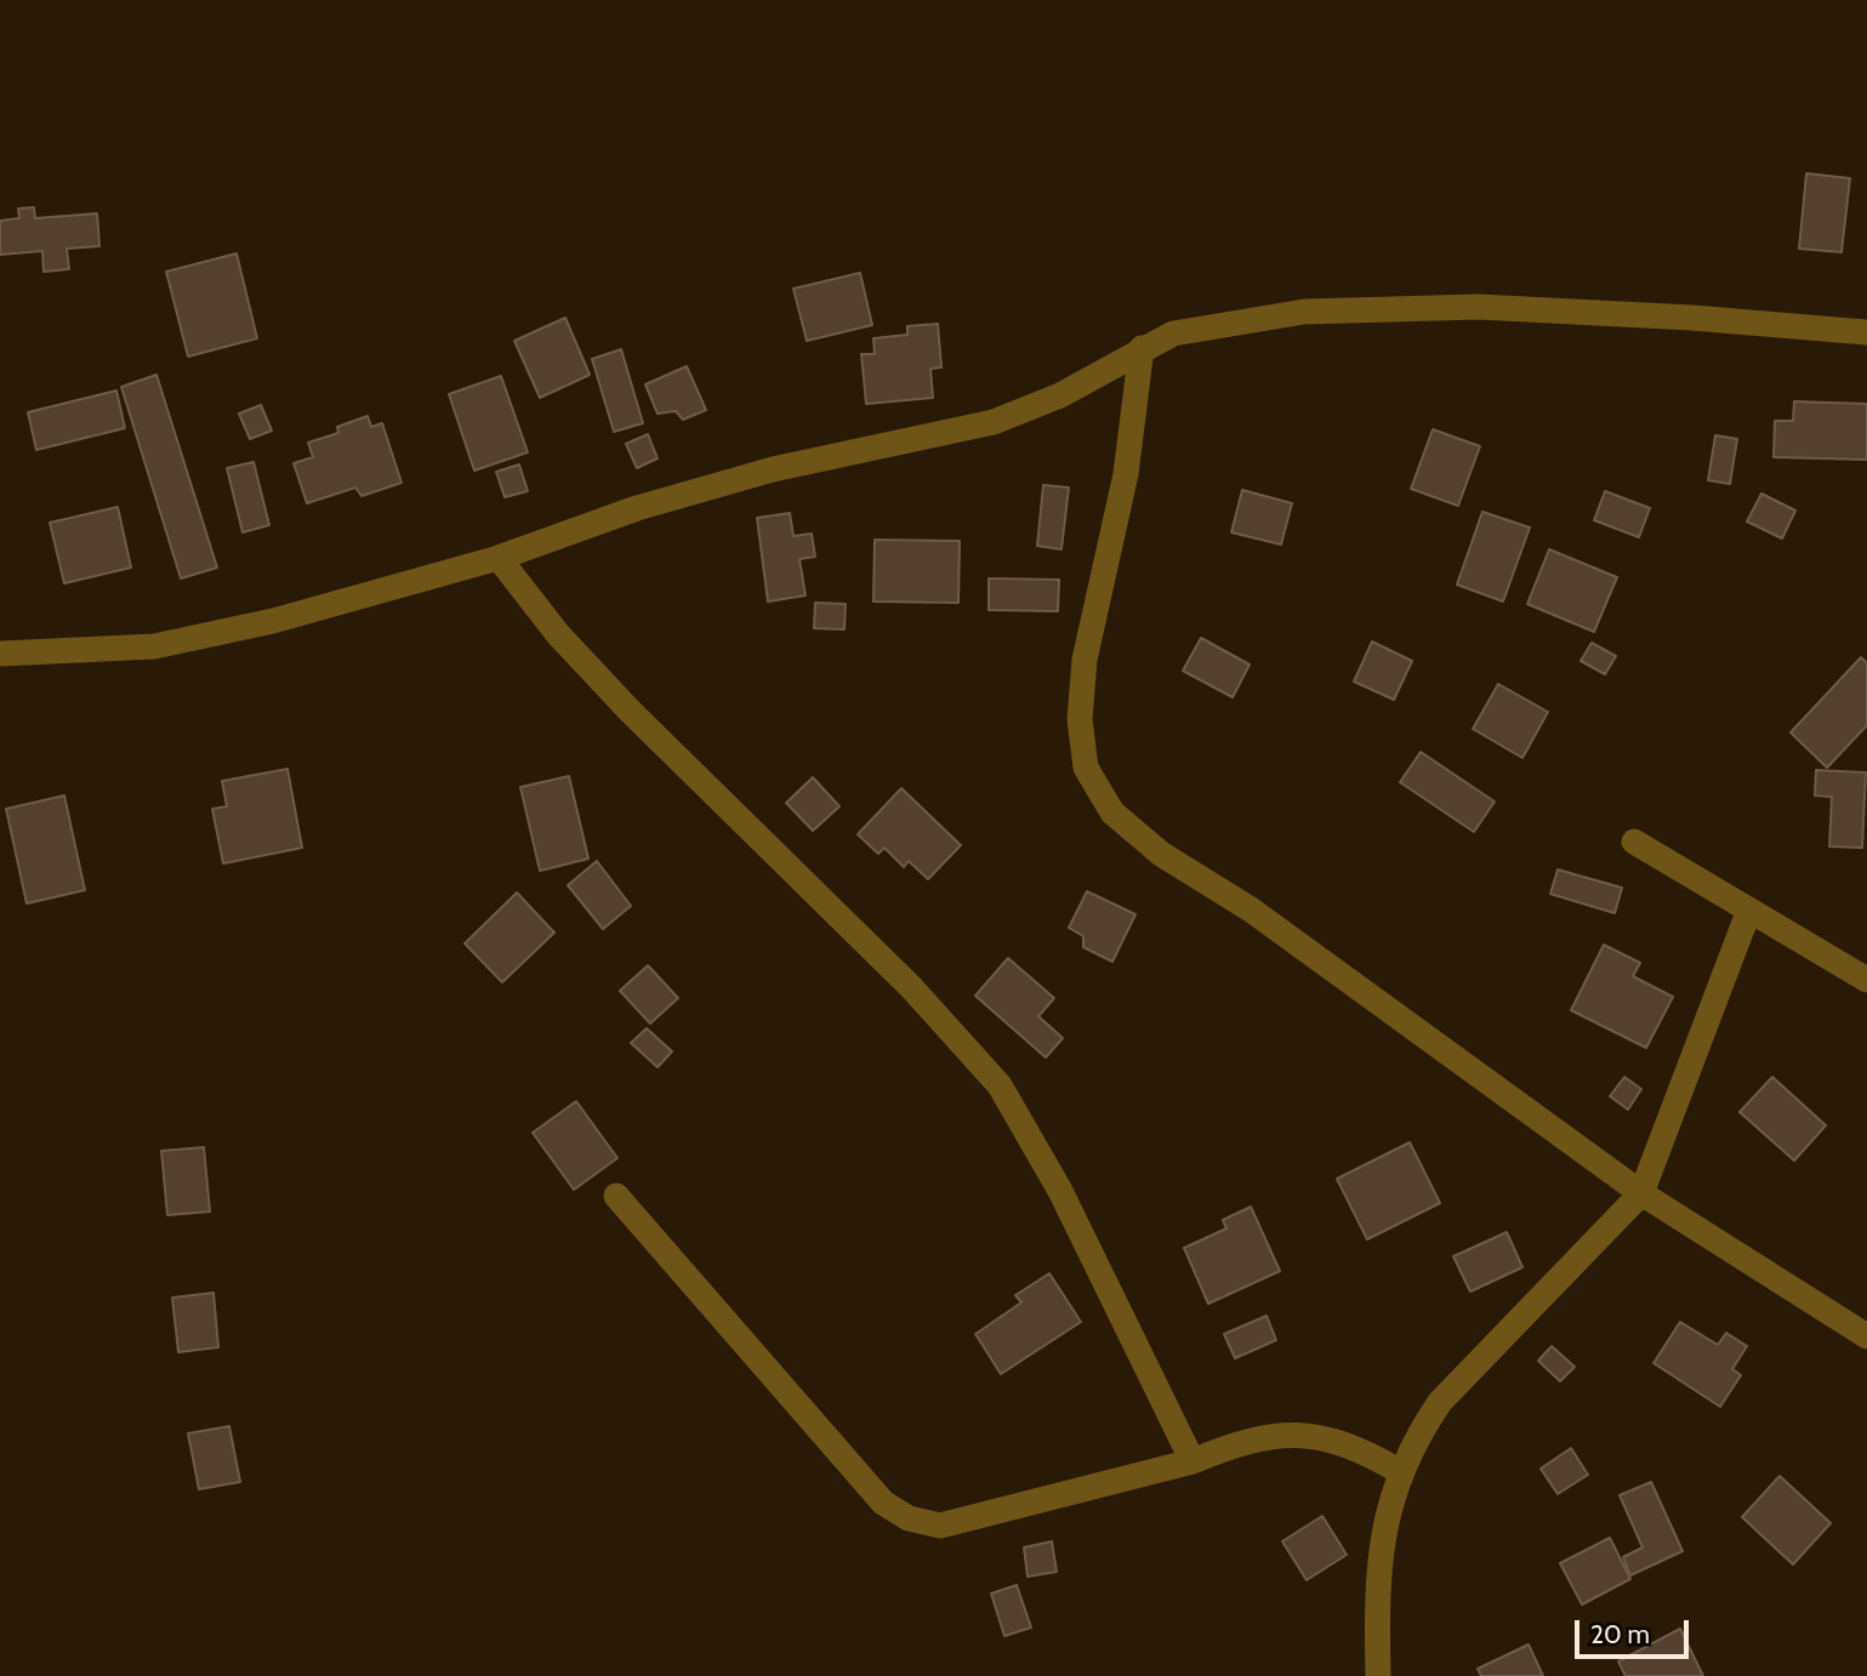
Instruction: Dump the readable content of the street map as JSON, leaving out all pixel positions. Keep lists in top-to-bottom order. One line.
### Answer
{"scale_bar":"20 m"}
